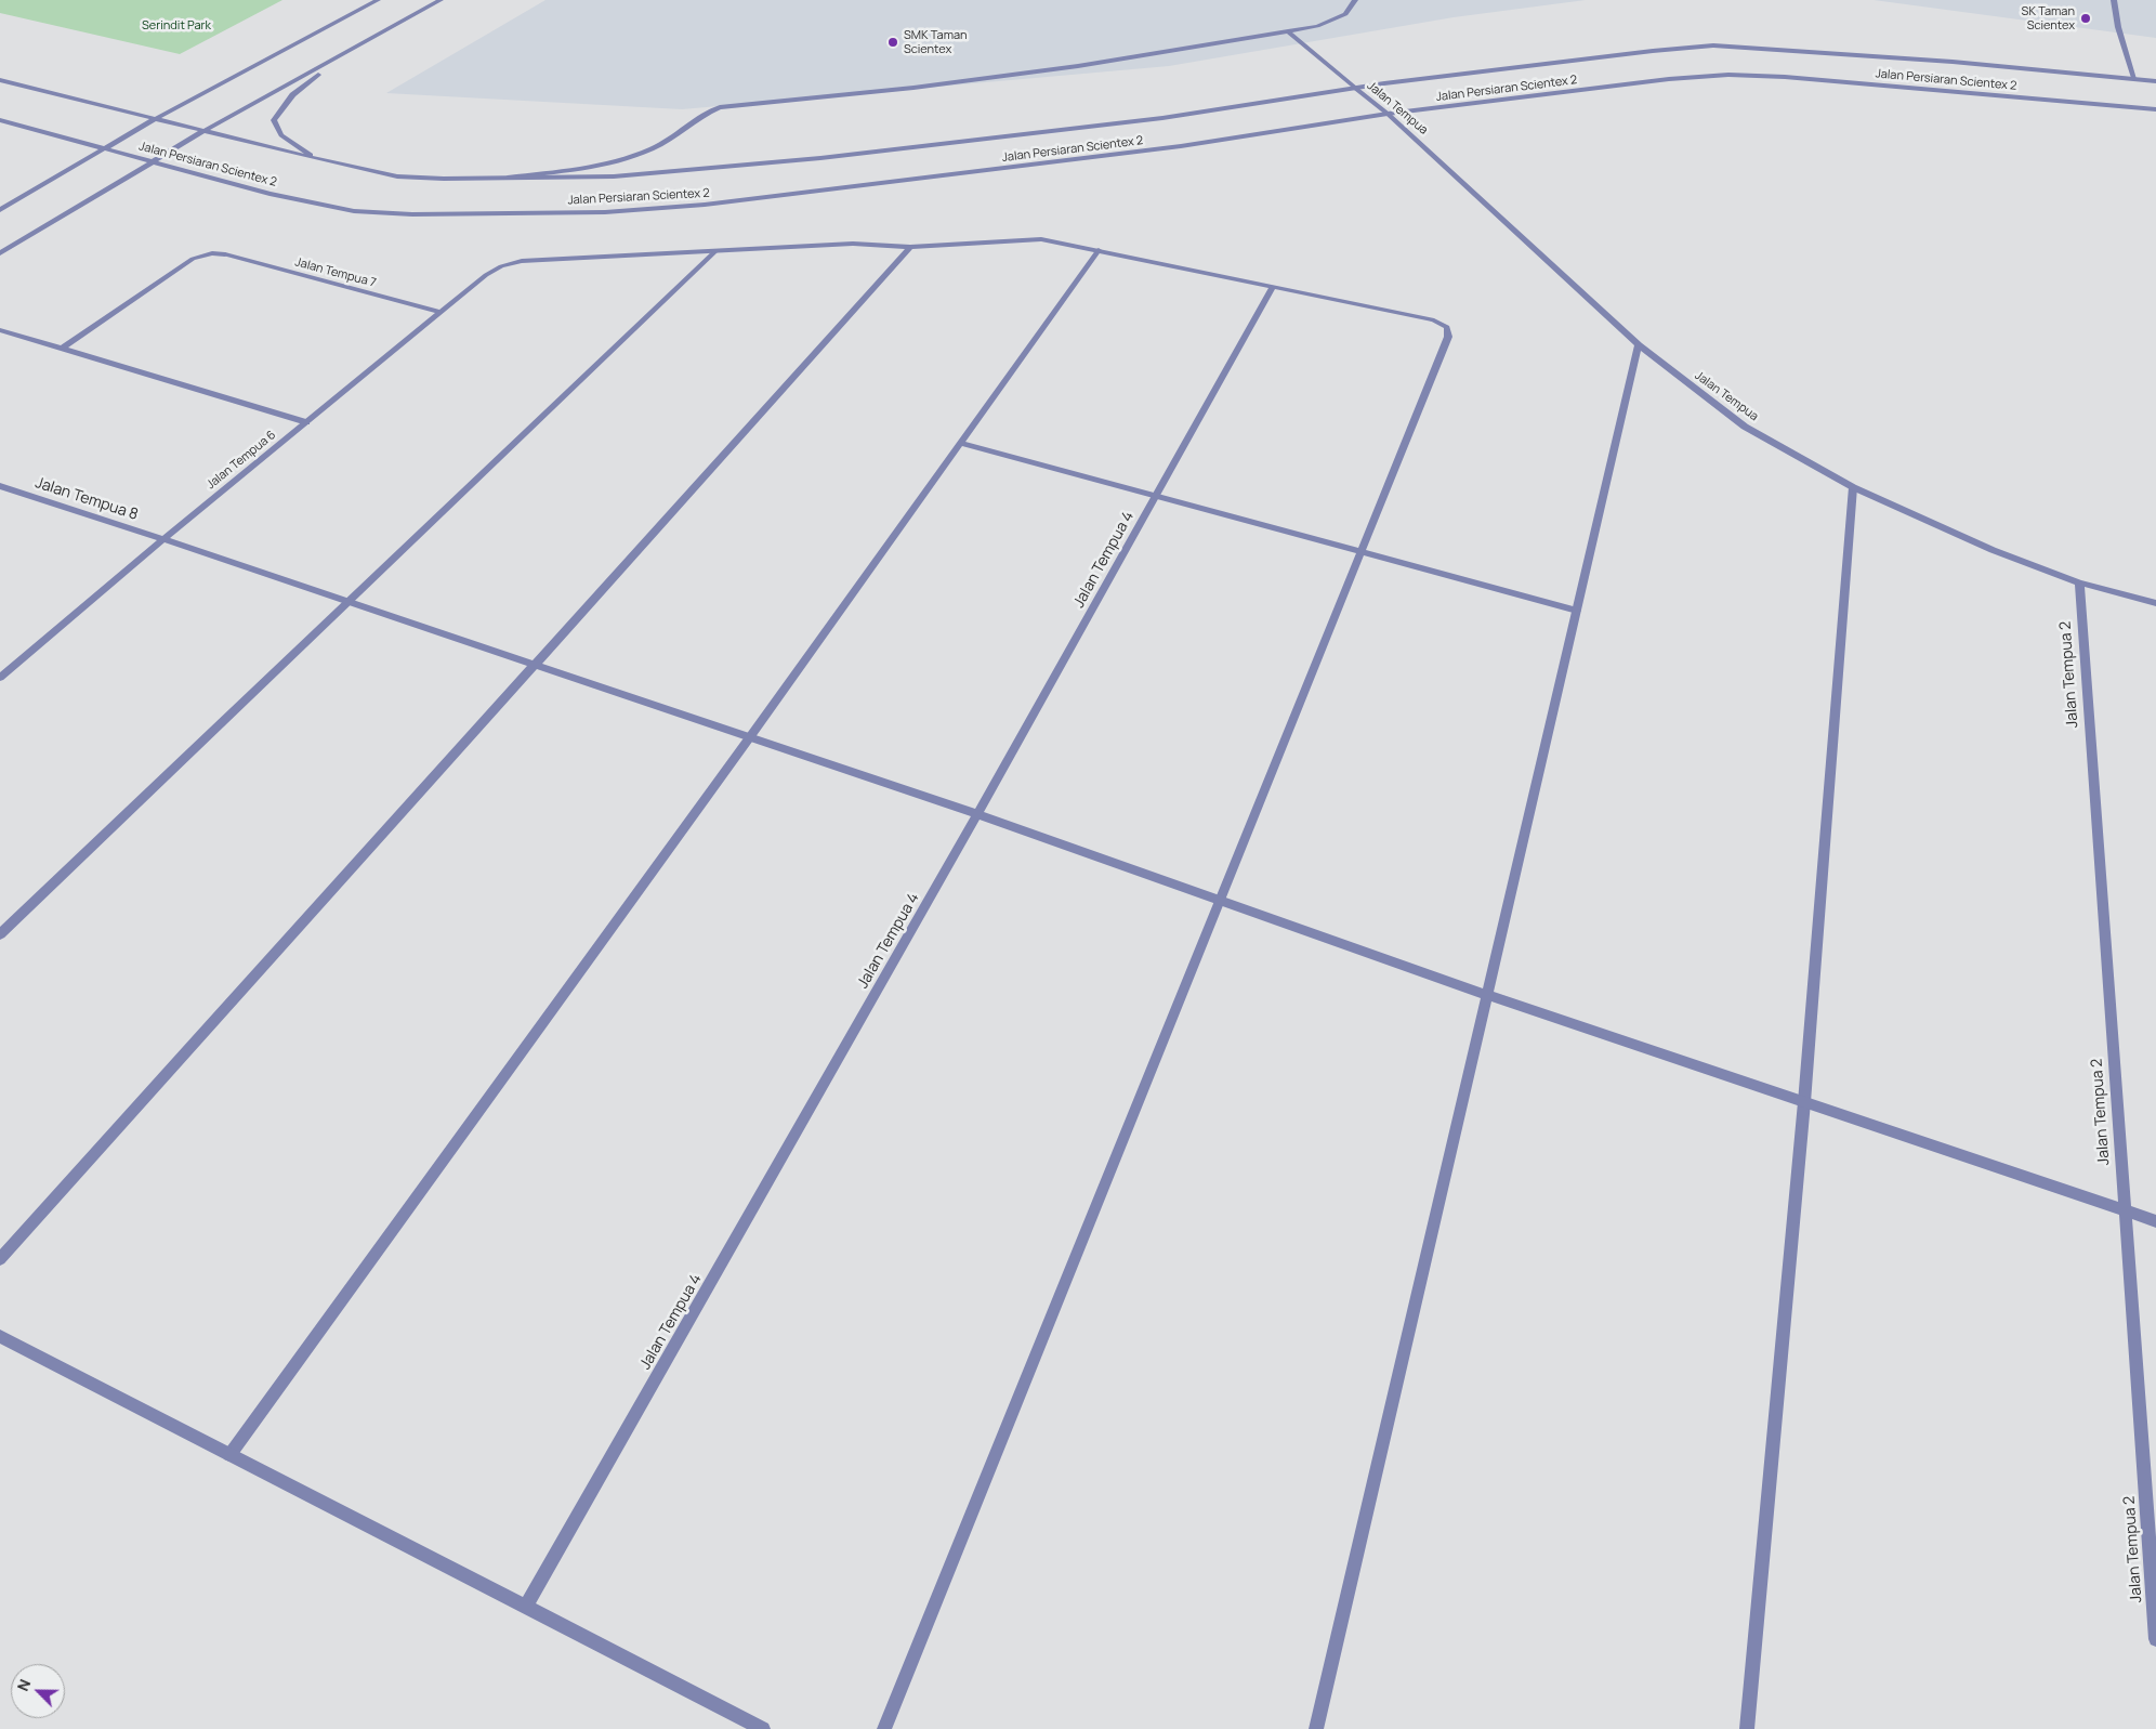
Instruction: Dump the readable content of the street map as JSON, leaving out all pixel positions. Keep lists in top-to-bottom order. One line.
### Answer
{"streets":{"street":["Jalan Persiaran Scientex 2","Jalan Tempua","Jalan Tempua 7","Jalan Tempua 6","Jalan Tempua 8","Jalan Tempua 4","Jalan Tempua 2"]},"crossings":[["Jalan Persiaran Scientex 2","Jalan Tempua"],["Jalan Tempua","Jalan Tempua 2"],["Jalan Tempua 7","Jalan Tempua 6"],["Jalan Tempua 6","Jalan Tempua 8"],["Jalan Tempua 6","Jalan Tempua 4"],["Jalan Tempua 8","Jalan Tempua 4"],["Jalan Tempua 8","Jalan Tempua 2"]],"parks":["Serindit Park"],"places":["SK Taman Scientex","SMK Taman Scientex"],"north":"top left"}
